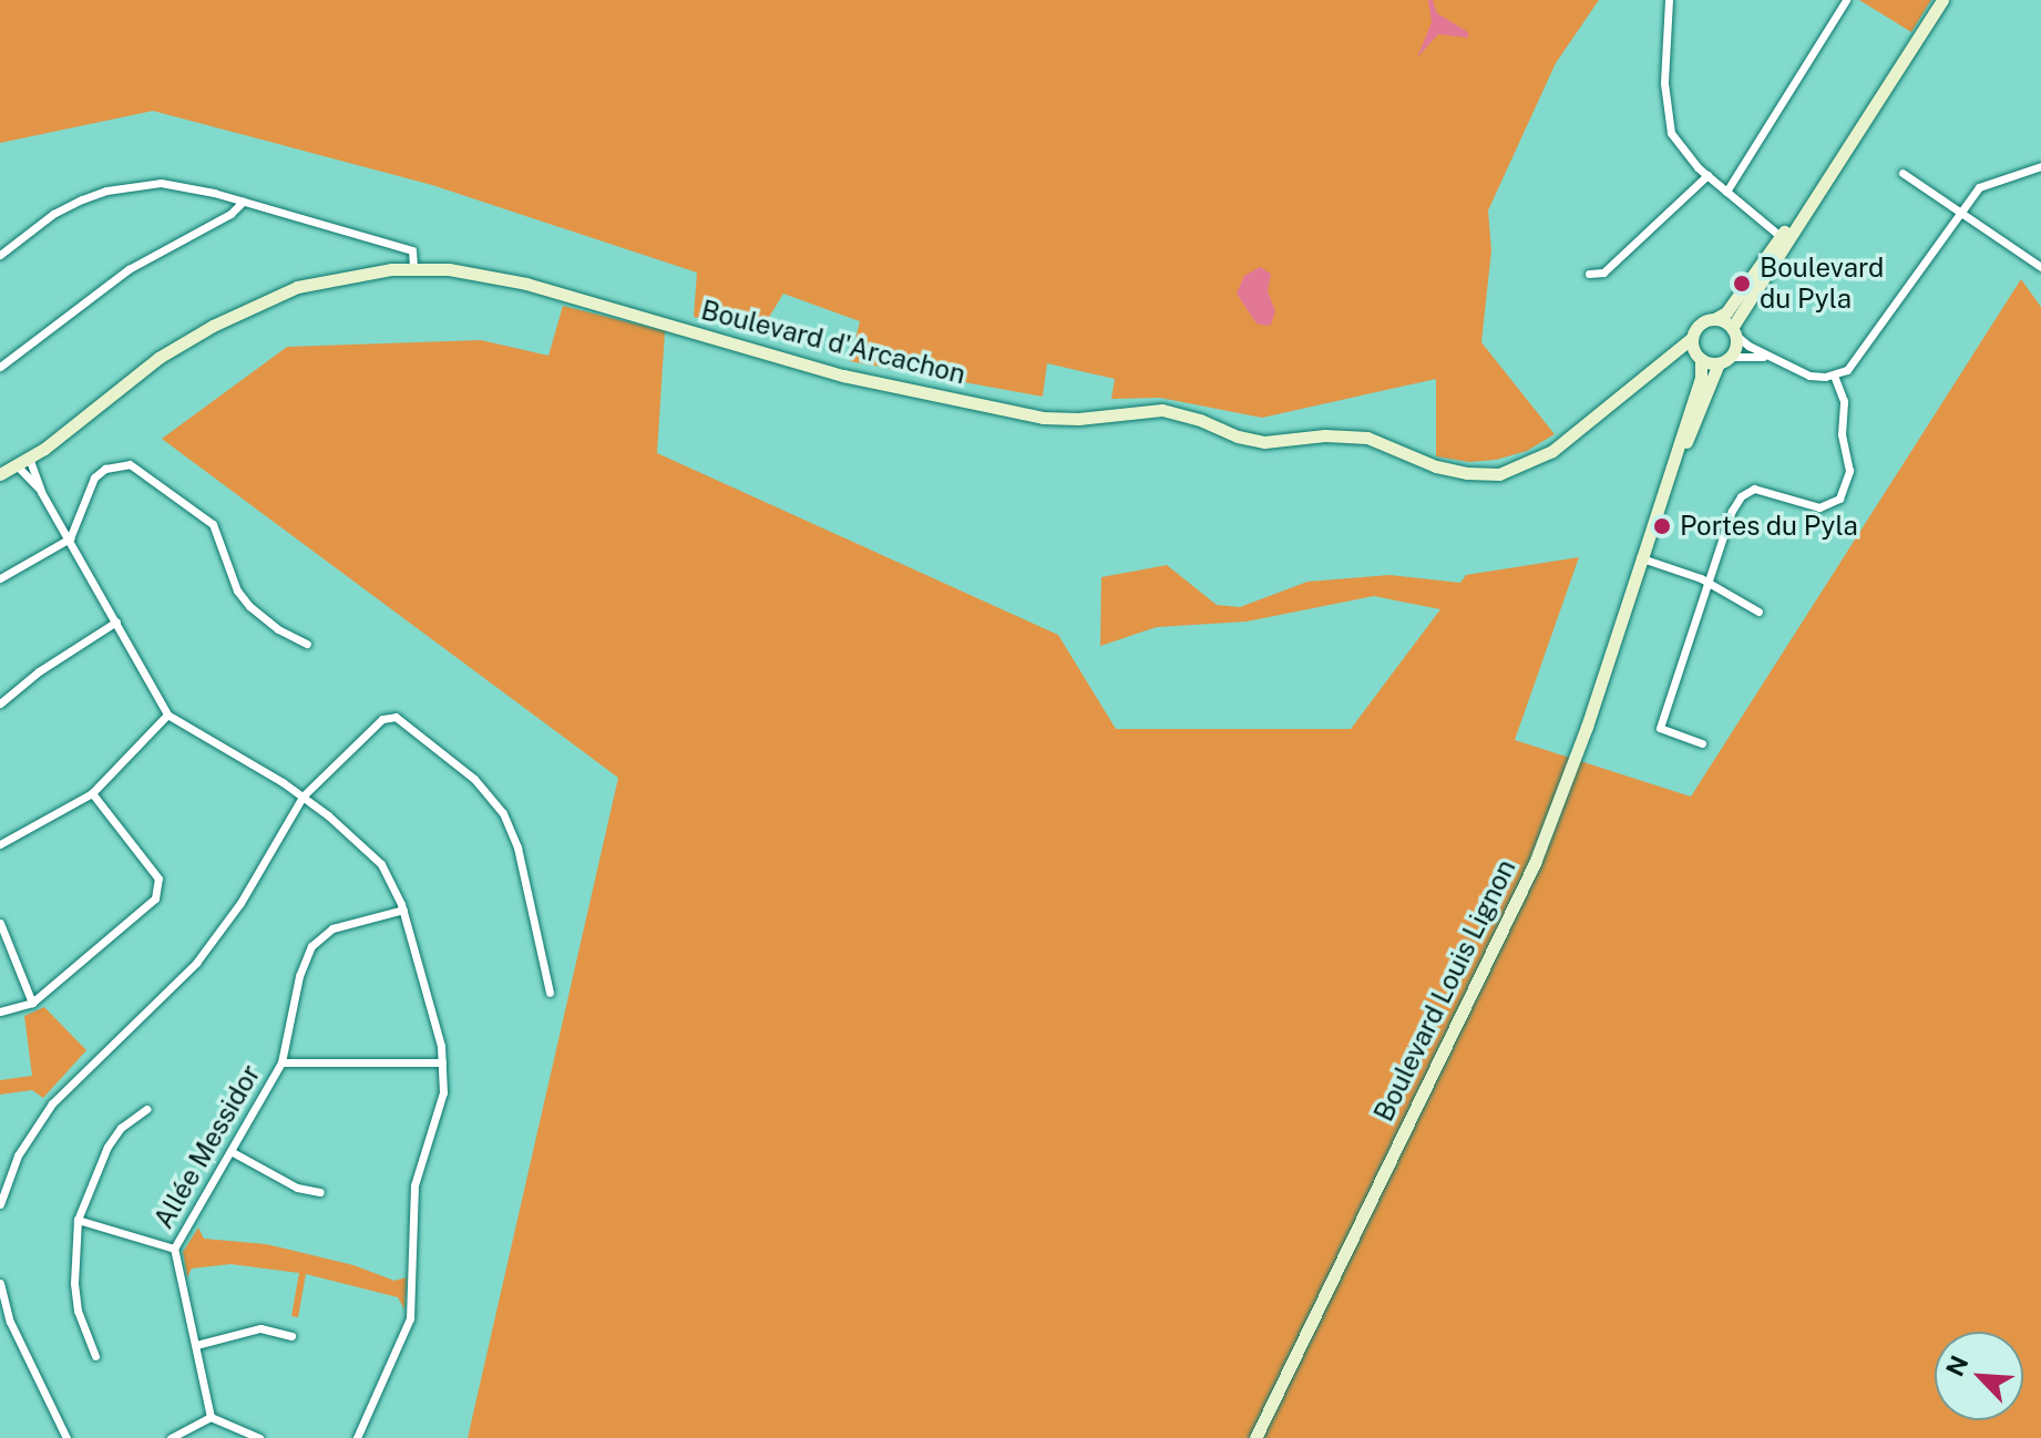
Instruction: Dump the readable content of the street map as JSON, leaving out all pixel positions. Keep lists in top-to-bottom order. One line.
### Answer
{"streets":{"main road":["Boulevard d'Arcachon","Boulevard Louis Lignon"],"street":["Allée Messidor"]},"places":["Boulevard du Pyla","Portes du Pyla"],"north":"top left"}
